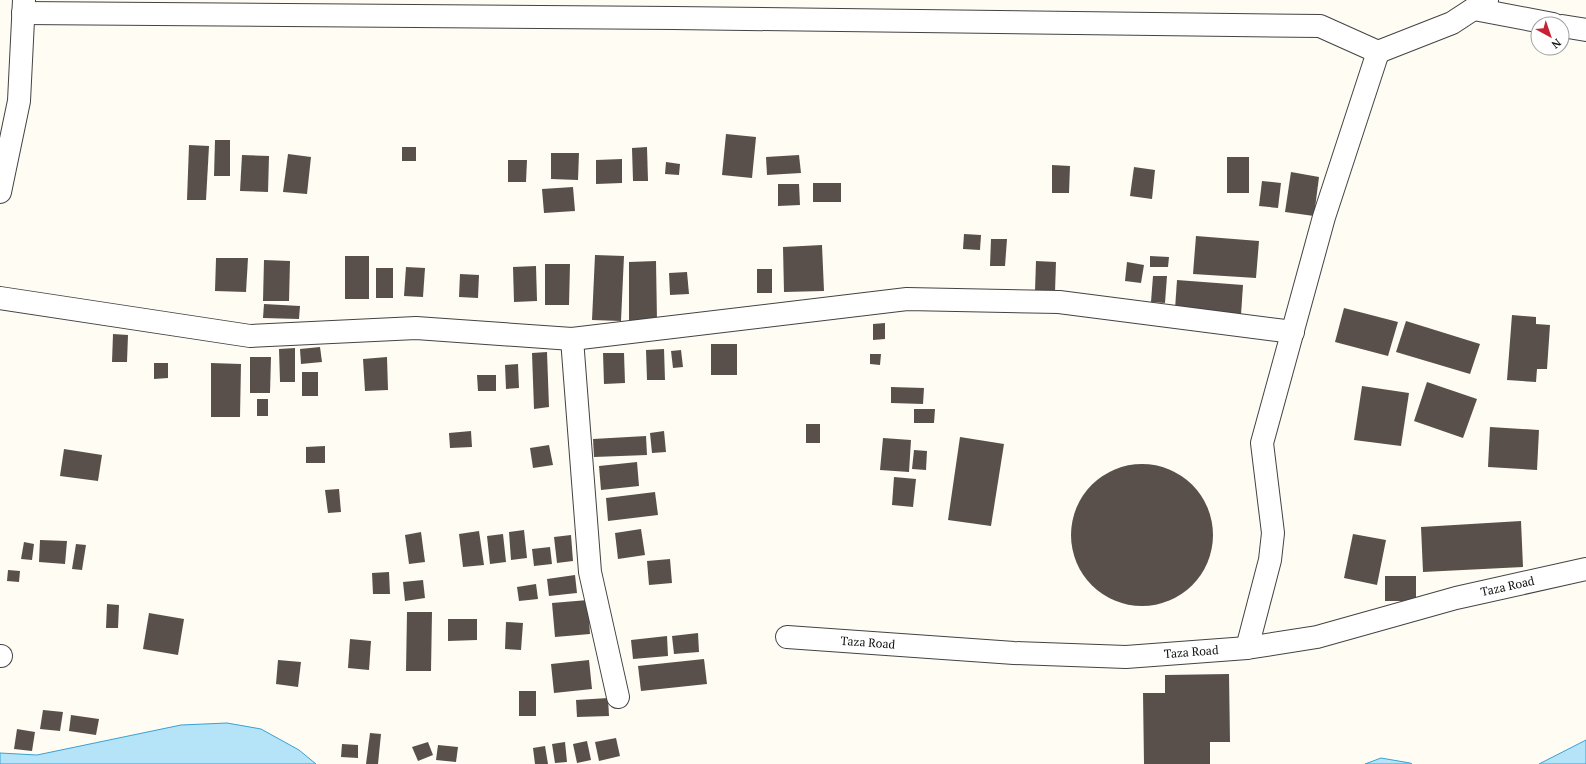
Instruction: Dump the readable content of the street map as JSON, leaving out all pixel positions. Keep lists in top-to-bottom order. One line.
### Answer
{"streets":{"street":["Taza Road"]},"north":"bottom right"}
